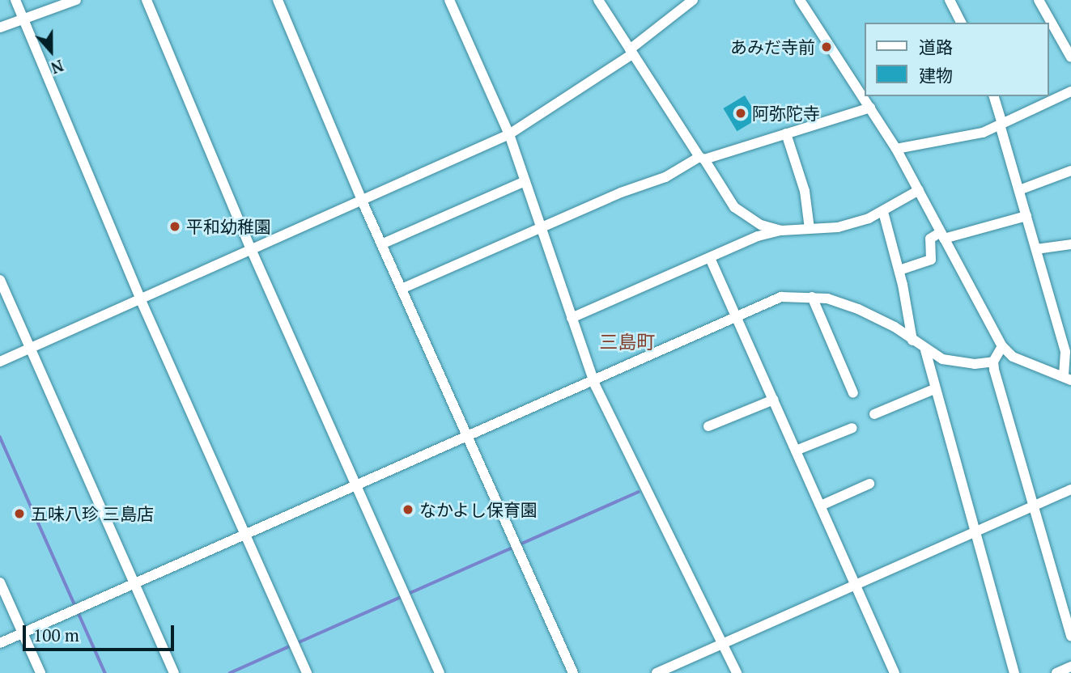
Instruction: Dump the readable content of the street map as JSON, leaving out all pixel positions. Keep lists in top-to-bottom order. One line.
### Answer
{"districts":["三島町"],"places":["あみだ寺前","阿弥陀寺","平和幼稚園","なかよし保育園","五味八珍 三島店"],"legend":["道路","建物"],"scale_bar":"100 m","north":"bottom"}
